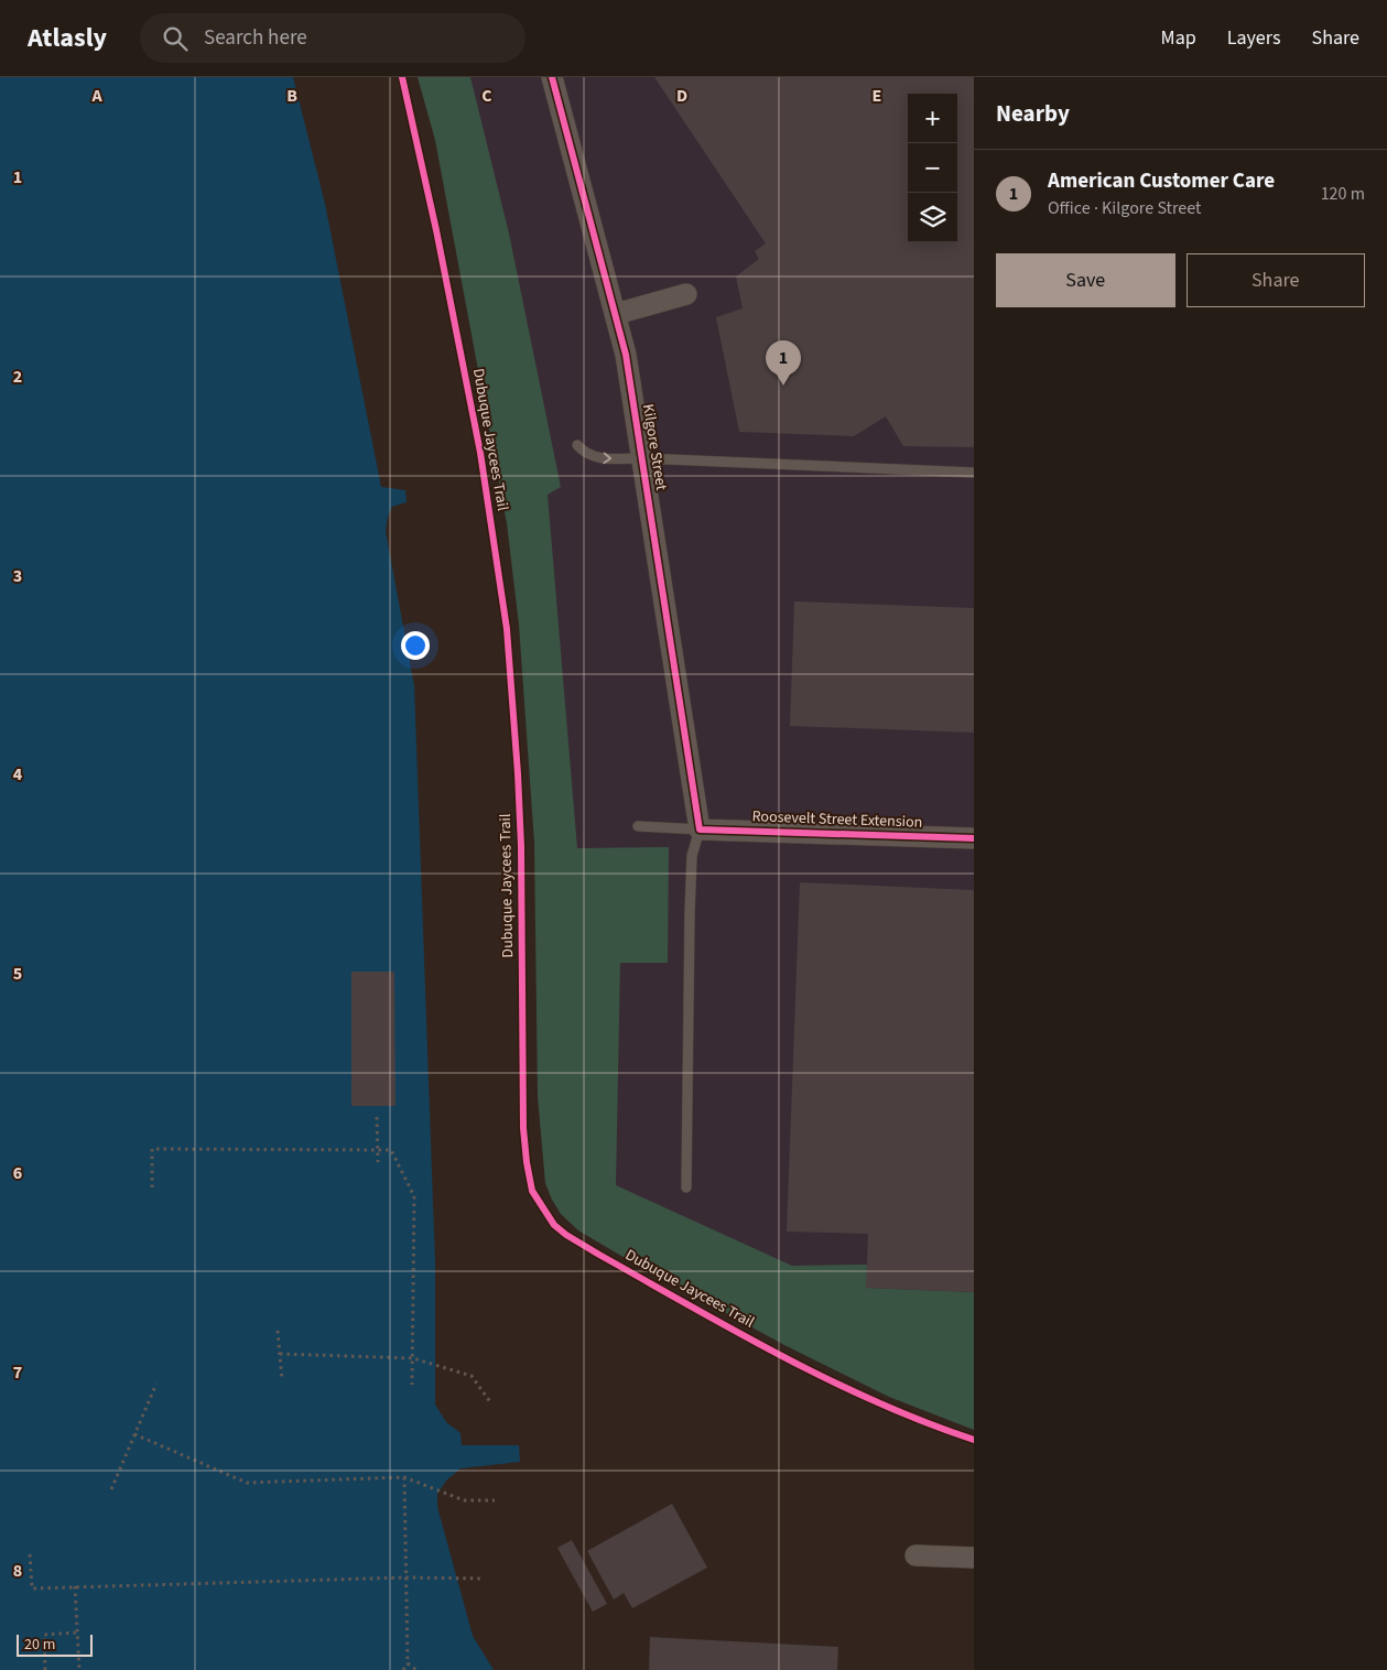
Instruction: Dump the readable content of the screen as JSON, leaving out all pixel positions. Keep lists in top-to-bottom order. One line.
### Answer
{"streets":{"street":["Kilgore Street","Roosevelt Street Extension"],"cycle path":["Dubuque Jaycees Trail"]},"crossings":[["Kilgore Street","Roosevelt Street Extension"]],"scale_bar":"20 m","page":{"header":"Atlasly","search":"Search here","nav":["Map","Layers","Share"],"heading":"Nearby","map_buttons":["+","−"],"list":[{"mark":"1","name":"American Customer Care","note":"Office · Kilgore Street","value":"120 m"}],"buttons":["Save","Share"],"pins":"1","scale":"20 m"},"grid":{"columns":["A","B","C","D","E"],"rows":["1","2","3","4","5","6","7","8"]}}
